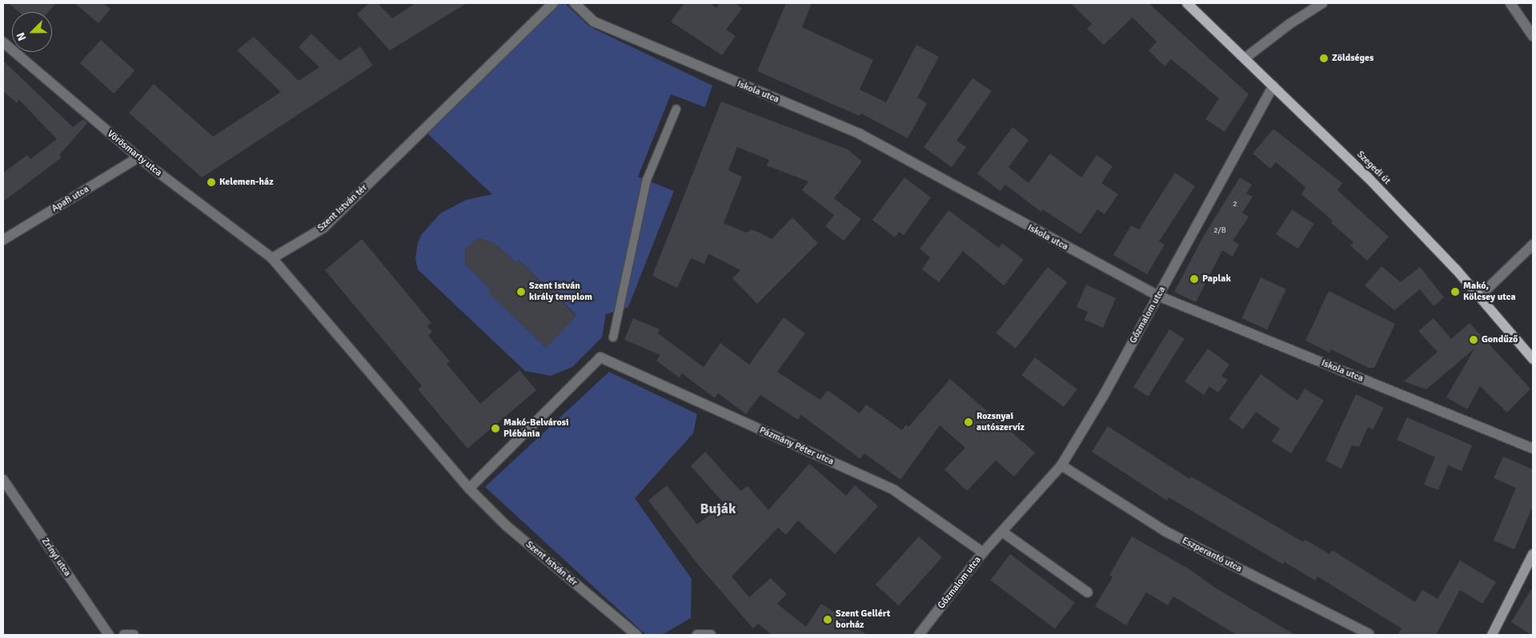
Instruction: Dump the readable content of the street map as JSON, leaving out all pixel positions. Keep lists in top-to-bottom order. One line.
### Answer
{"streets":{"main road":["Szegedi út"],"street":["Iskola utca","Vörösmarty utca","Apafi utca","Szent István tér","Gőzmalom utca","Pázmány Péter utca","Eszperantó utca","Zrínyi utca"]},"crossings":[["Iskola utca","Gőzmalom utca"],["Vörösmarty utca","Apafi utca"],["Vörösmarty utca","Szent István tér"],["Szegedi út","Gőzmalom utca"],["Szent István tér","Pázmány Péter utca"],["Gőzmalom utca","Pázmány Péter utca"],["Gőzmalom utca","Eszperantó utca"]],"districts":["Buják"],"places":["Zöldséges","Kelemen-ház","Paplak","Szent István király templom","Makó, Kölcsey utca","Gondűző","Rozsnyai autószervíz","Makó-Belvárosi Plébánia","Szent Gellért borház"],"house_numbers":["2","2/B"],"north":"bottom left"}
